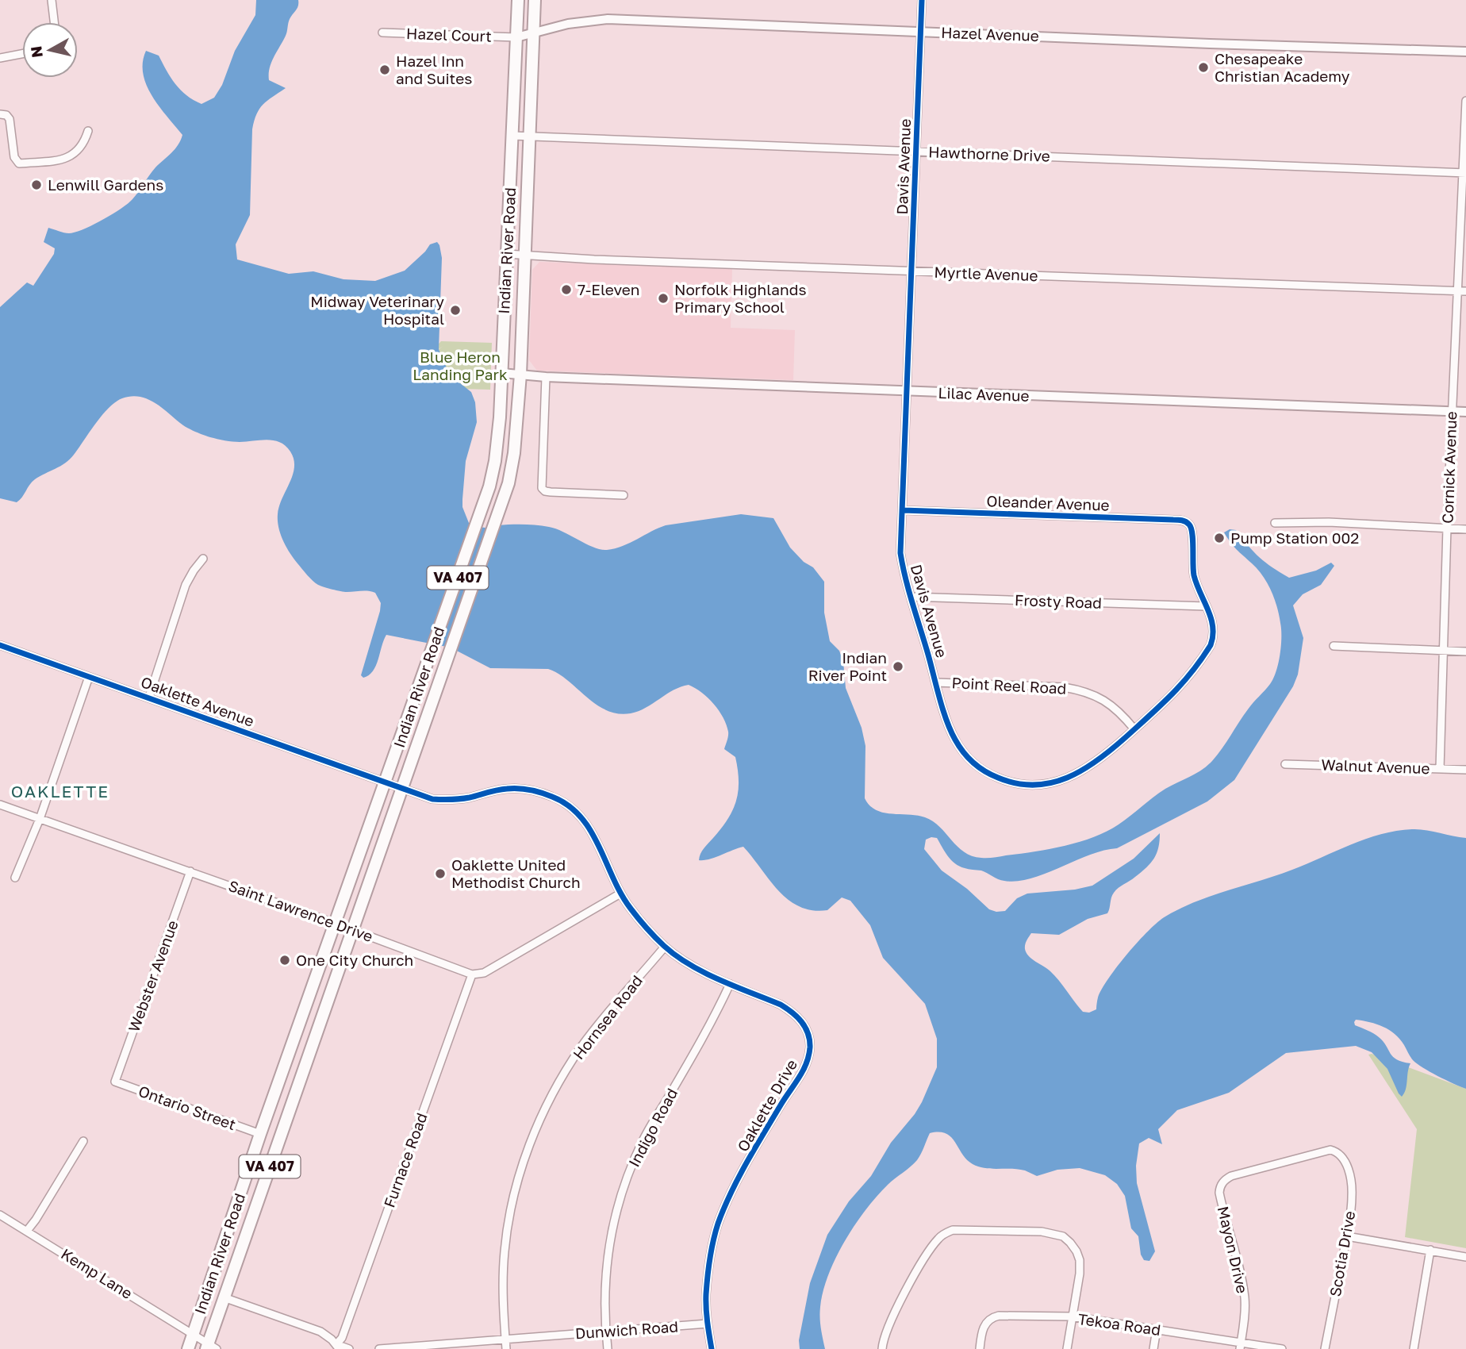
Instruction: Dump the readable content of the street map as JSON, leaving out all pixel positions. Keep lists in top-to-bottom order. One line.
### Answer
{"streets":{"main road":["Indian River Road","VA 407"],"street":["Hazel Avenue","Hazel Court","Hawthorne Drive","Davis Avenue","Myrtle Avenue","Lilac Avenue","Cornick Avenue","Oleander Avenue","Frosty Road","Point Reel Road","Oaklette Avenue","Walnut Avenue","Saint Lawrence Drive","Webster Avenue","Hornsea Road","Oaklette Drive","Ontario Street","Indigo Road","Furnace Road","Mayon Drive","Scotia Drive","Kemp Lane","Tekoa Road","Dunwich Road"]},"crossings":[["Hazel Avenue","Hazel Court"],["Hazel Avenue","Davis Avenue"],["Hazel Avenue","Indian River Road"],["Hazel Court","Indian River Road"],["Hawthorne Drive","Davis Avenue"],["Hawthorne Drive","Indian River Road"],["Hawthorne Drive","Cornick Avenue"],["Davis Avenue","Myrtle Avenue"],["Davis Avenue","Lilac Avenue"],["Davis Avenue","Oleander Avenue"],["Davis Avenue","Frosty Road"],["Davis Avenue","Point Reel Road"],["Indian River Road","Myrtle Avenue"],["Indian River Road","Lilac Avenue"],["Indian River Road","Oaklette Avenue"],["Indian River Road","Saint Lawrence Drive"],["Indian River Road","Oaklette Drive"],["Indian River Road","Ontario Street"],["Indian River Road","Kemp Lane"],["Myrtle Avenue","Cornick Avenue"],["Lilac Avenue","Cornick Avenue"],["Cornick Avenue","Walnut Avenue"],["Oaklette Avenue","Oaklette Drive"],["Saint Lawrence Drive","Webster Avenue"],["Saint Lawrence Drive","Furnace Road"],["Webster Avenue","Ontario Street"],["Hornsea Road","Oaklette Drive"],["Hornsea Road","Dunwich Road"],["Oaklette Drive","Indigo Road"],["Oaklette Drive","Dunwich Road"],["Indigo Road","Dunwich Road"],["Mayon Drive","Scotia Drive"],["Mayon Drive","Tekoa Road"]],"districts":["OAKLETTE"],"parks":["Blue Heron Landing Park"],"places":["Chesapeake Christian Academy","Hazel Inn and Suites","Lenwill Gardens","7-Eleven","Norfolk Highlands Primary School","Midway Veterinary Hospital","Pump Station 002","Indian River Point","Oaklette United Methodist Church","One City Church"],"north":"left"}
